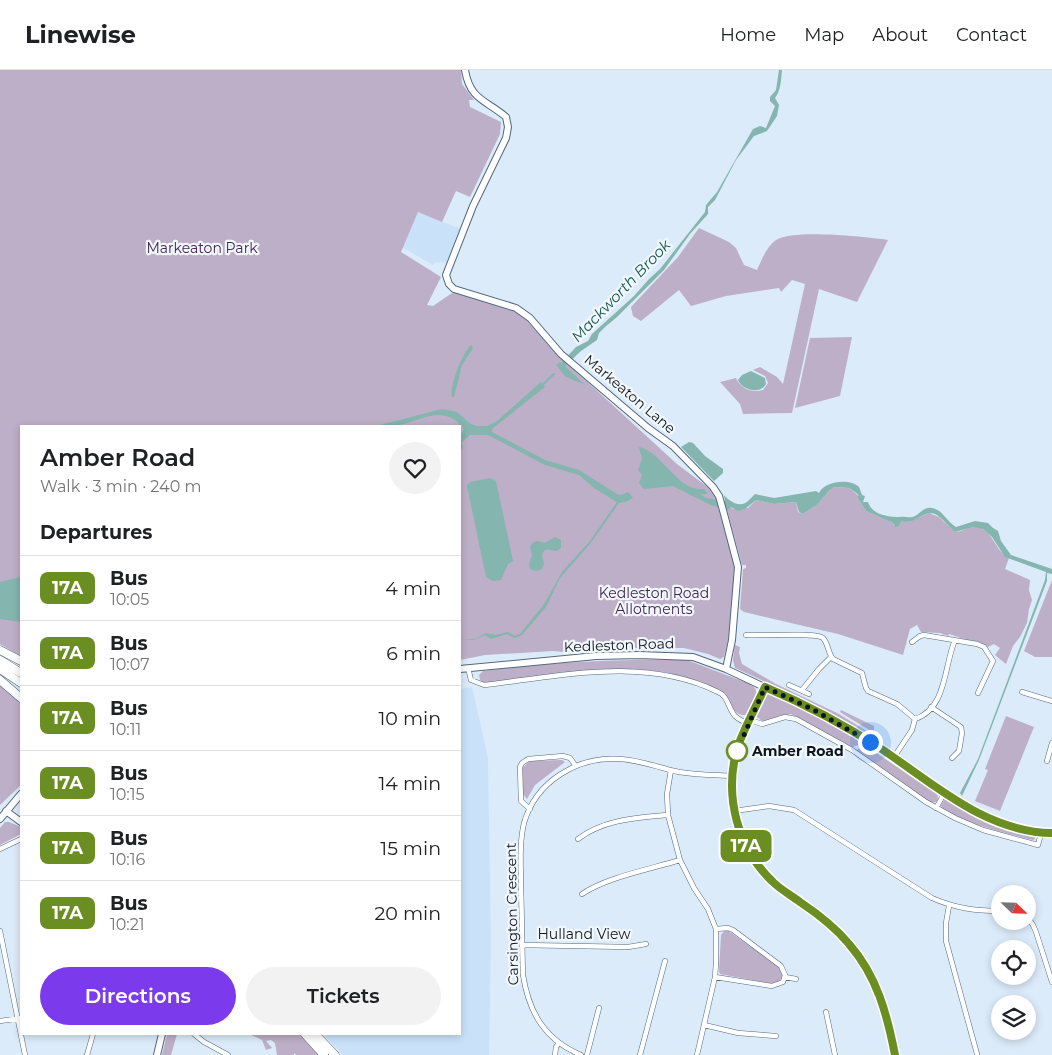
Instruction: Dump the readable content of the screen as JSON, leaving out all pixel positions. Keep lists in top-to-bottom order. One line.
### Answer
{"streets":{"street":["Markeaton Lane","Kedleston Road","Carsington Crescent","Hulland View"]},"crossings":[["Markeaton Lane","Kedleston Road"],["Carsington Crescent","Hulland View"]],"water":["Mackworth Brook"],"parks":["Markeaton Park","Kedleston Road Allotments"],"places":["Amber Road"],"lines":["bus line 17A"],"north":"bottom right","page":{"header":"Linewise","nav":["Home","Map","About","Contact"],"on_map":"17A","heading":[["Amber Road","Walk · 3 min · 240 m"],"Departures"],"list":[{"mark":"17A","name":"Bus","note":"10:05","value":"4 min"},{"mark":"17A","name":"Bus","note":"10:07","value":"6 min"},{"mark":"17A","name":"Bus","note":"10:11","value":"10 min"},{"mark":"17A","name":"Bus","note":"10:15","value":"14 min"},{"mark":"17A","name":"Bus","note":"10:16","value":"15 min"},{"mark":"17A","name":"Bus","note":"10:21","value":"20 min"}],"buttons":["Directions","Tickets"]}}
